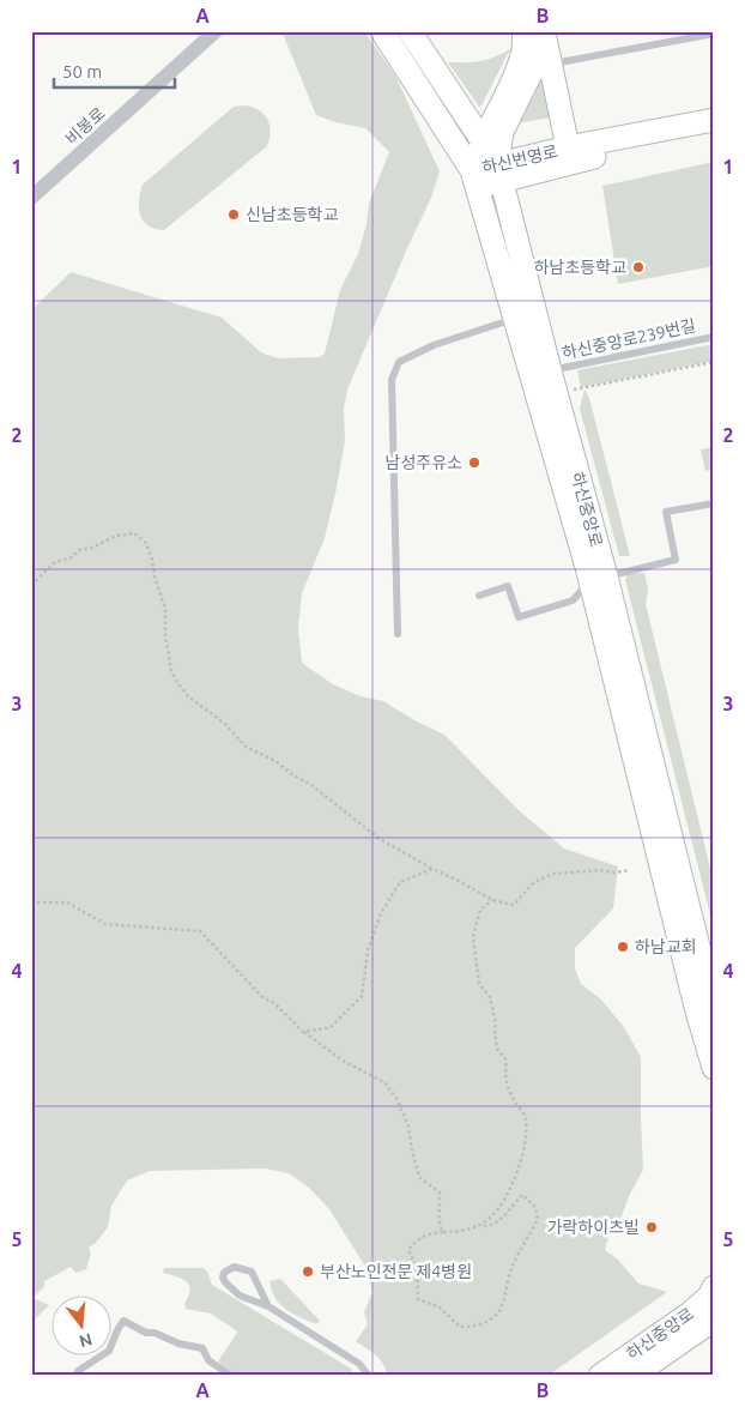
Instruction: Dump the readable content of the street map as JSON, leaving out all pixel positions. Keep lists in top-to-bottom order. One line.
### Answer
{"streets":{"street":["비봉로","하신번영로","하신중앙로"],"lane":["하신중앙로239번길"]},"crossings":[["하신번영로","하신중앙로"],["하신중앙로239번길","하신중앙로"]],"places":["신남초등학교","하남초등학교","남성주유소","하남교회","가락하이츠빌","부산노인전문 제4병원"],"scale_bar":"50 m","north":"bottom","grid":{"columns":["A","B"],"rows":["1","2","3","4","5"]}}
